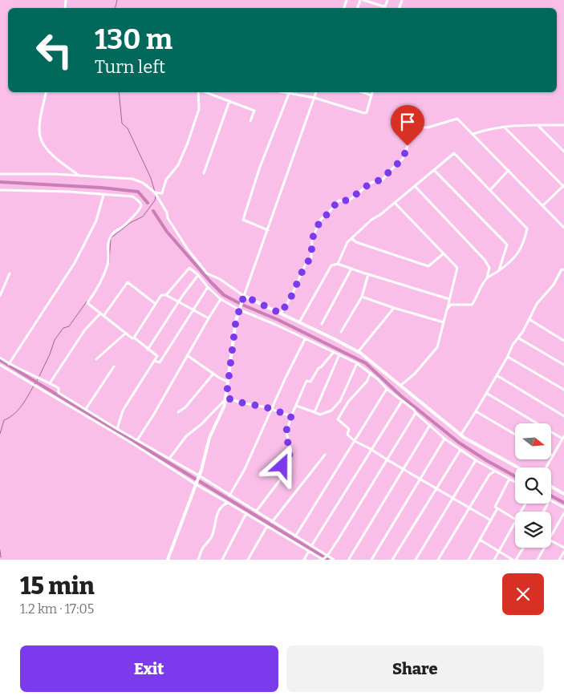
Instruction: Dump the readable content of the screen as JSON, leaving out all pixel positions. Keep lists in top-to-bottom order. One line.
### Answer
{"north":"right","page":{"turn":["130 m","Turn left"],"heading":["15 min","1.2 km · 17:05"],"buttons":["Exit","Share"]}}
